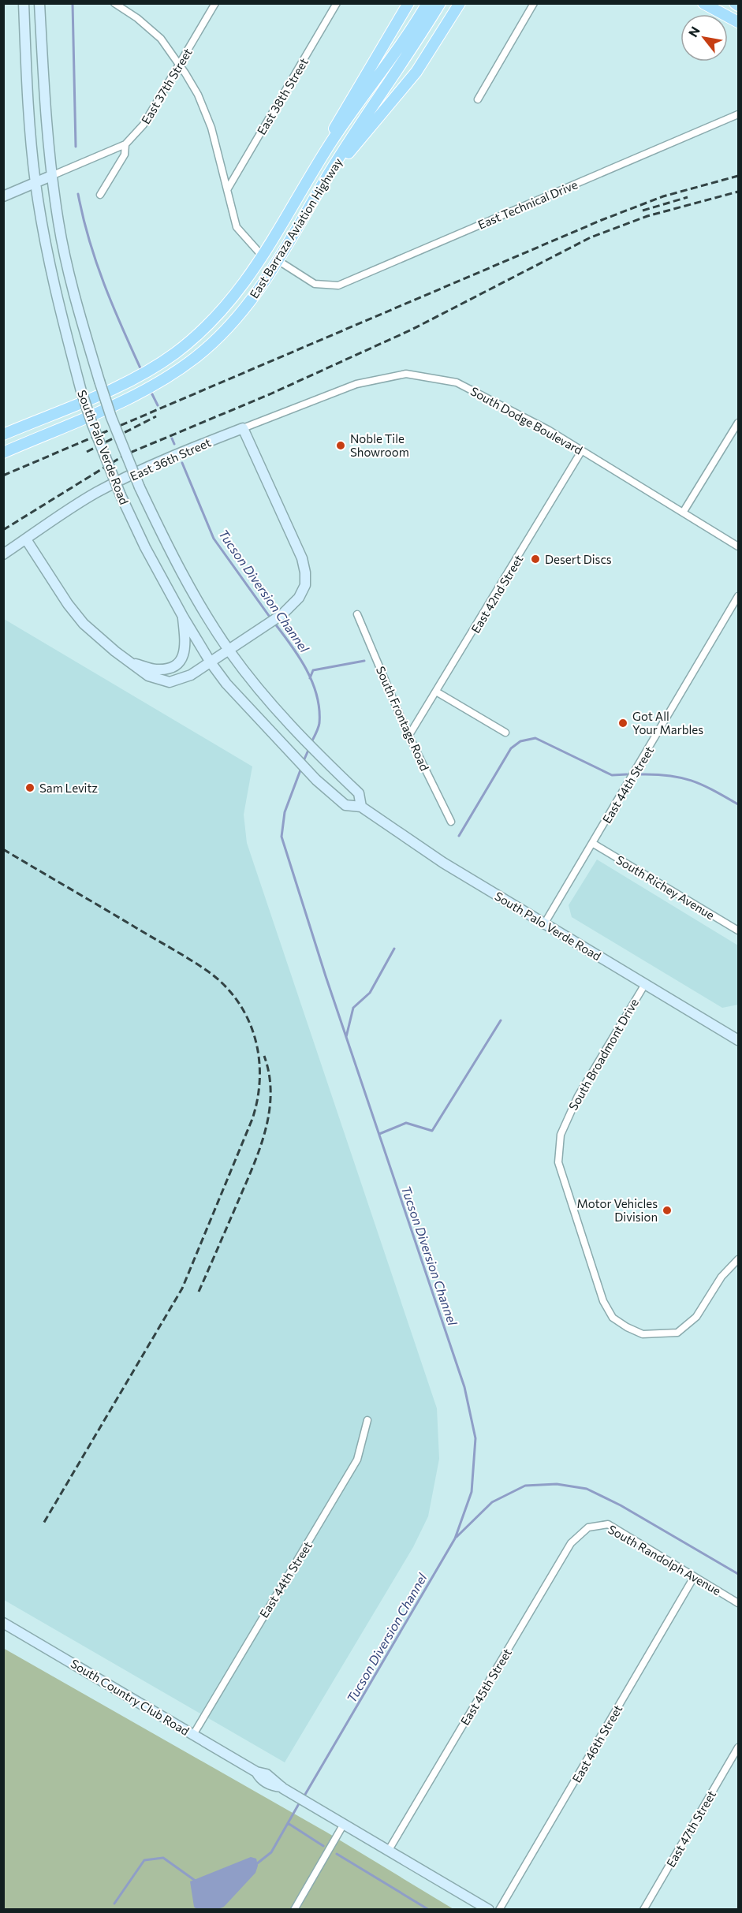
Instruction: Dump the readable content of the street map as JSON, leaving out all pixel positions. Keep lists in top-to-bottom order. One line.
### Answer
{"streets":{"main road":["East Barraza Aviation Highway","South Palo Verde Road","East 36th Street","South Country Club Road"],"street":["East 37th Street","East 38th Street","East Technical Drive","South Dodge Boulevard","East 42nd Street","South Frontage Road","East 44th Street","South Richey Avenue","South Broadmont Drive","South Randolph Avenue","East 45th Street","East 46th Street","East 47th Street"]},"crossings":[["East 37th Street","South Palo Verde Road"],["East Technical Drive","East Barraza Aviation Highway"],["South Dodge Boulevard","East 36th Street"],["South Dodge Boulevard","East 42nd Street"],["South Palo Verde Road","East 44th Street"],["South Palo Verde Road","South Broadmont Drive"],["East 42nd Street","South Frontage Road"],["East 44th Street","South Richey Avenue"],["East 44th Street","South Country Club Road"],["South Randolph Avenue","East 45th Street"],["South Randolph Avenue","East 46th Street"],["East 45th Street","South Country Club Road"]],"water":["Tucson Diversion Channel"],"places":["Noble Tile Showroom","Desert Discs","Got All Your Marbles","Sam Levitz","Motor Vehicles Division"],"north":"top left"}
